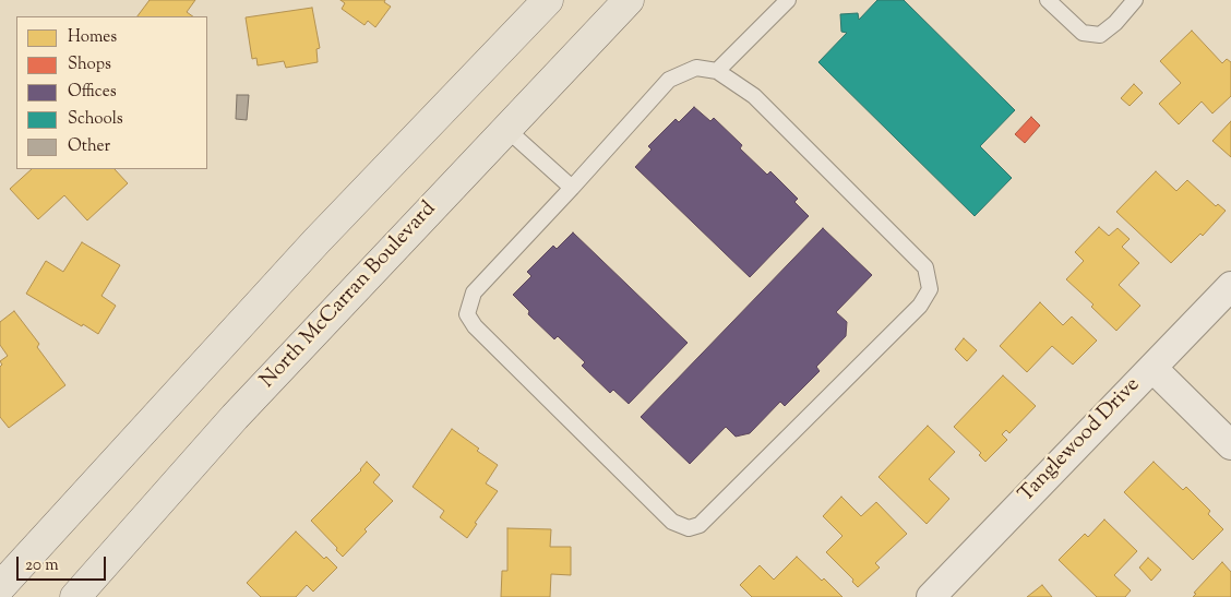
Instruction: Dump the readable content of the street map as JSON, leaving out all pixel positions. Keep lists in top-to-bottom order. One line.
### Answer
{"streets":{"main road":["North McCarran Boulevard"],"street":["Tanglewood Drive"]},"legend":["Homes","Shops","Offices","Schools","Other"],"scale_bar":"20 m"}
